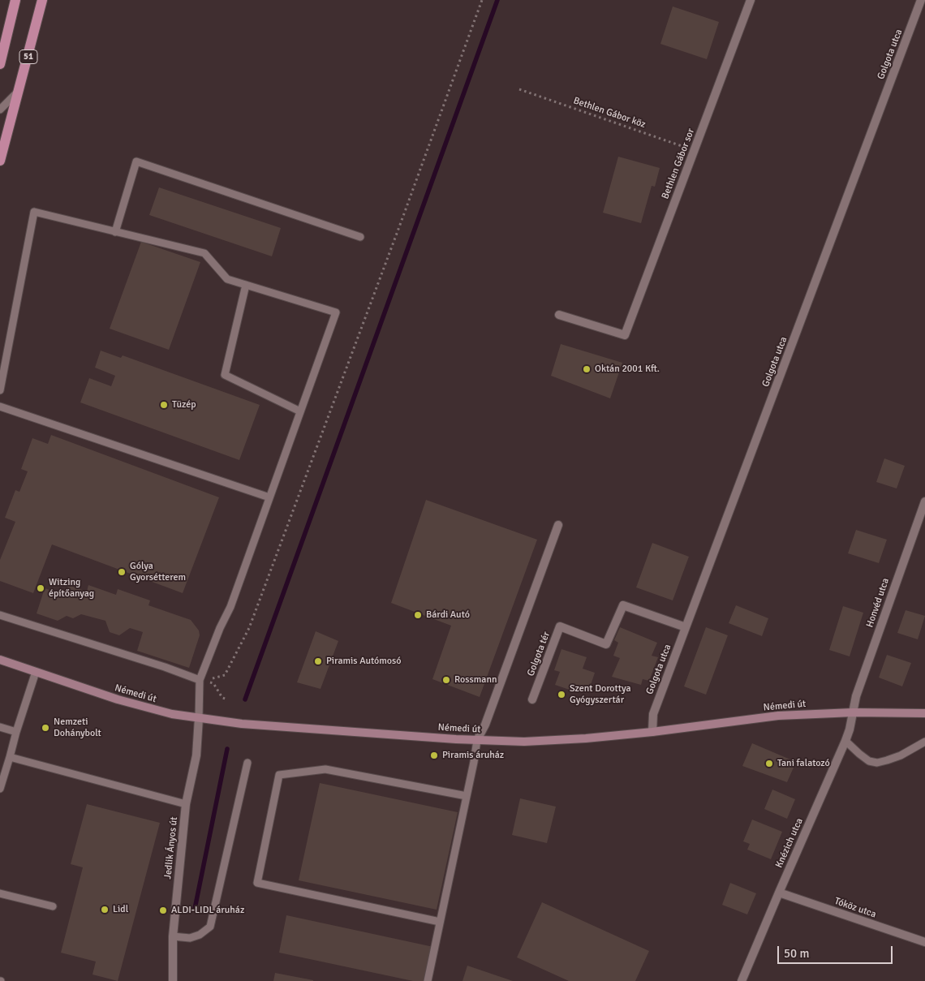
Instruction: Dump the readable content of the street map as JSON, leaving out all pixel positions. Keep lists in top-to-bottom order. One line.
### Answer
{"streets":{"main road":["51","Némedi út"],"street":["Golgota utca","Bethlen Gábor sor","Honvéd utca","Golgota tér","Knézich utca","Jedlik Ányos út","Tóköz utca"],"path":["Bethlen Gábor köz"]},"crossings":[["Golgota utca","Golgota tér"],["Golgota utca","Némedi út"],["Bethlen Gábor köz","Bethlen Gábor sor"],["Honvéd utca","Némedi út"],["Honvéd utca","Knézich utca"],["Némedi út","Knézich utca"],["Némedi út","Jedlik Ányos út"],["Knézich utca","Tóköz utca"]],"places":["Oktán 2001 Kft.","Tüzép","Gólya Gyorsétterem","Witzing építőanyag","Bárdi Autó","Piramis Autómosó","Rossmann","Szent Dorottya Gyógyszertár","Nemzeti Dohánybolt","Piramis áruház","Tani falatozó","Lidl","ALDI-LIDL áruház"],"scale_bar":"50 m"}
